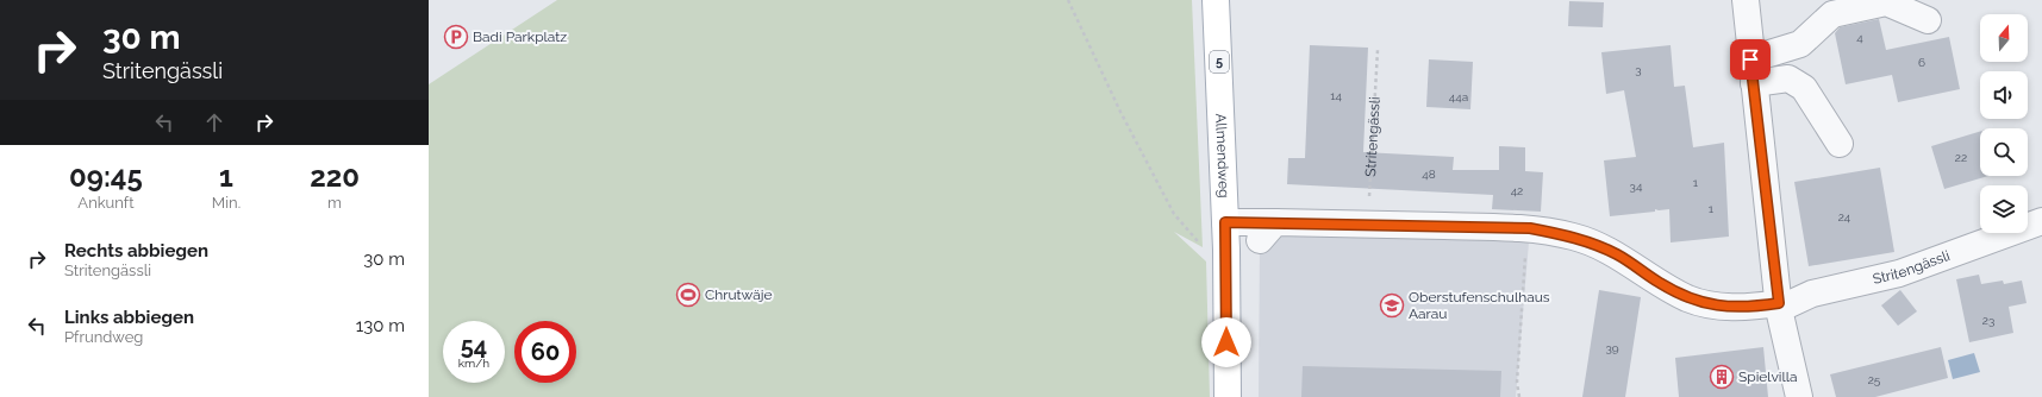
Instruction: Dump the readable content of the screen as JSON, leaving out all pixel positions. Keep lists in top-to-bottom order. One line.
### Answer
{"streets":{"main road":["5","Allmendweg"],"street":["Stritengässli"]},"crossings":[["Stritengässli","Allmendweg"]],"places":{"parking":["Badi Parkplatz"],"sports":["Chrutwäje"],"school or university":["Oberstufenschulhaus Aarau"],"building":["Spielvilla"]},"house_numbers":["4","6","3","14","44a","22","48","1","34","42","1","24","23","39","25"],"north":"top","page":{"turn":["30 m","Stritengässli"],"eta":["09:45","Ankunft","1","Min.","220","m"],"list":[{"name":"Rechts abbiegen","note":"Stritengässli","value":"30 m"},{"name":"Links abbiegen","note":"Pfrundweg","value":"130 m"}],"speed":"54 km/h","limit":"60"}}
